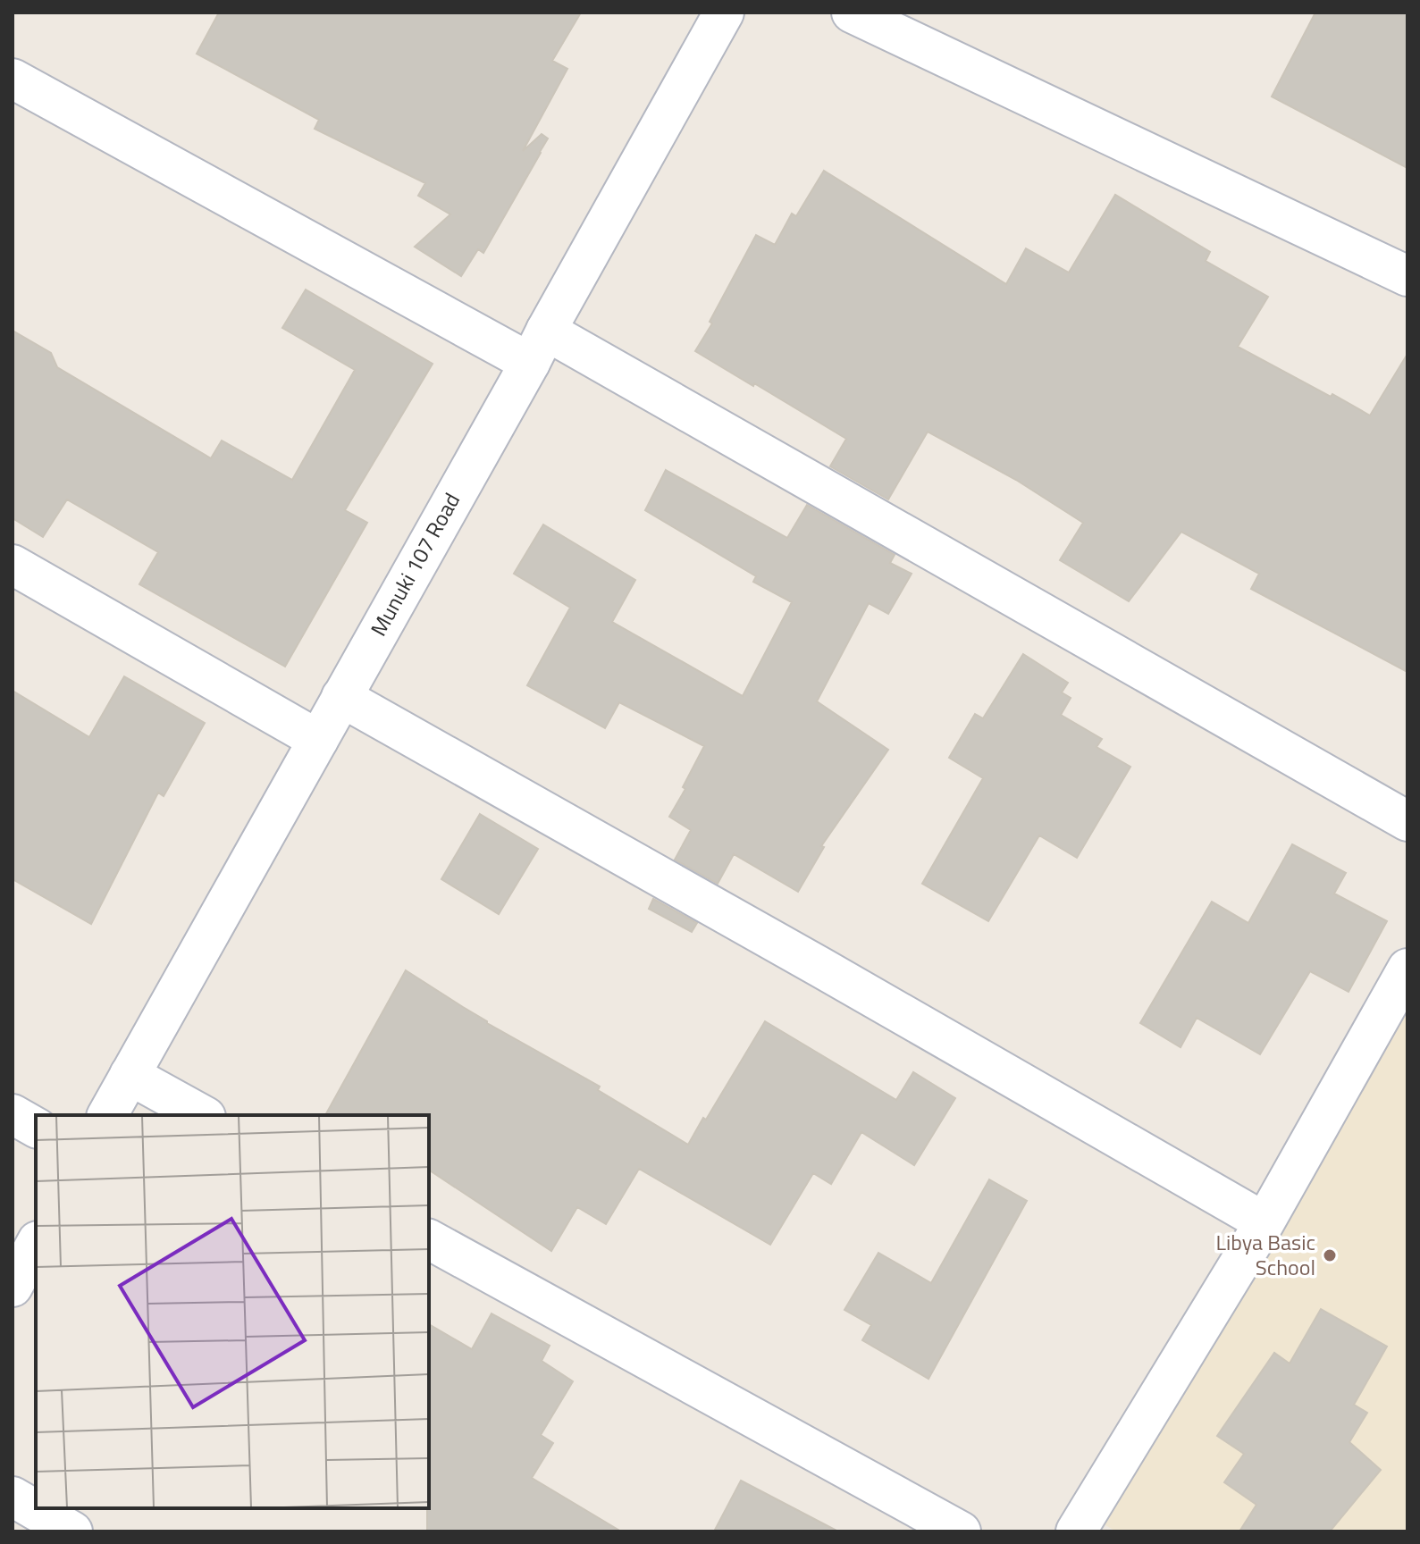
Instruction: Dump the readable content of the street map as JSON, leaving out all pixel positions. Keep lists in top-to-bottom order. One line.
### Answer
{"streets":{"street":["Munuki 107 Road"]},"places":["Libya Basic School"]}
